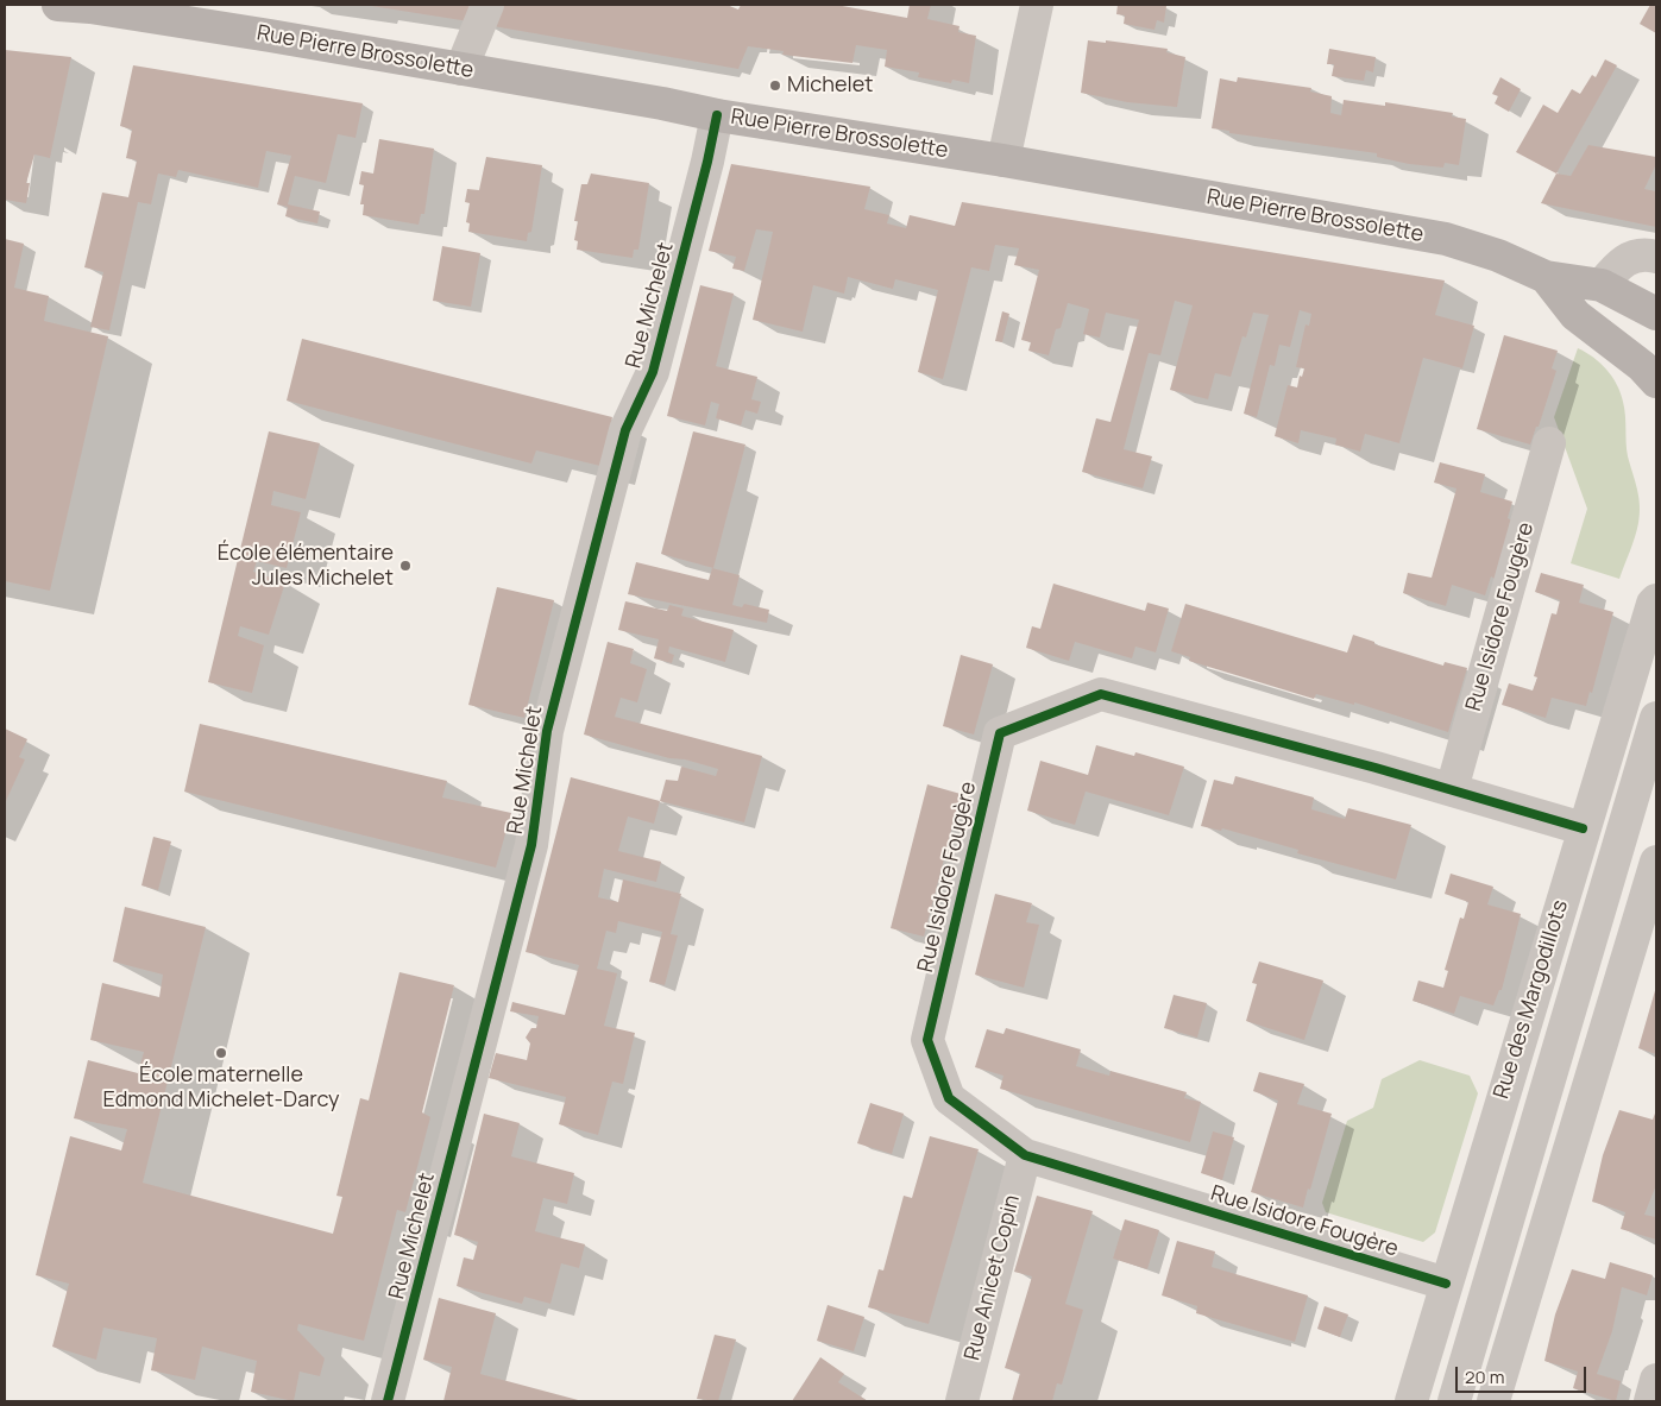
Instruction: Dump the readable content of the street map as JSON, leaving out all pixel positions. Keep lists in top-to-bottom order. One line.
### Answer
{"streets":{"main road":["Rue Pierre Brossolette"],"street":["Rue Michelet","Rue Isidore Fougère","Rue des Margodillots","Rue Anicet Copin"]},"crossings":[["Rue Pierre Brossolette","Rue Michelet"],["Rue Isidore Fougère","Rue des Margodillots"],["Rue Isidore Fougère","Rue Anicet Copin"]],"places":["Michelet","École élémentaire Jules Michelet","École maternelle Edmond Michelet-Darcy"],"scale_bar":"20 m"}
